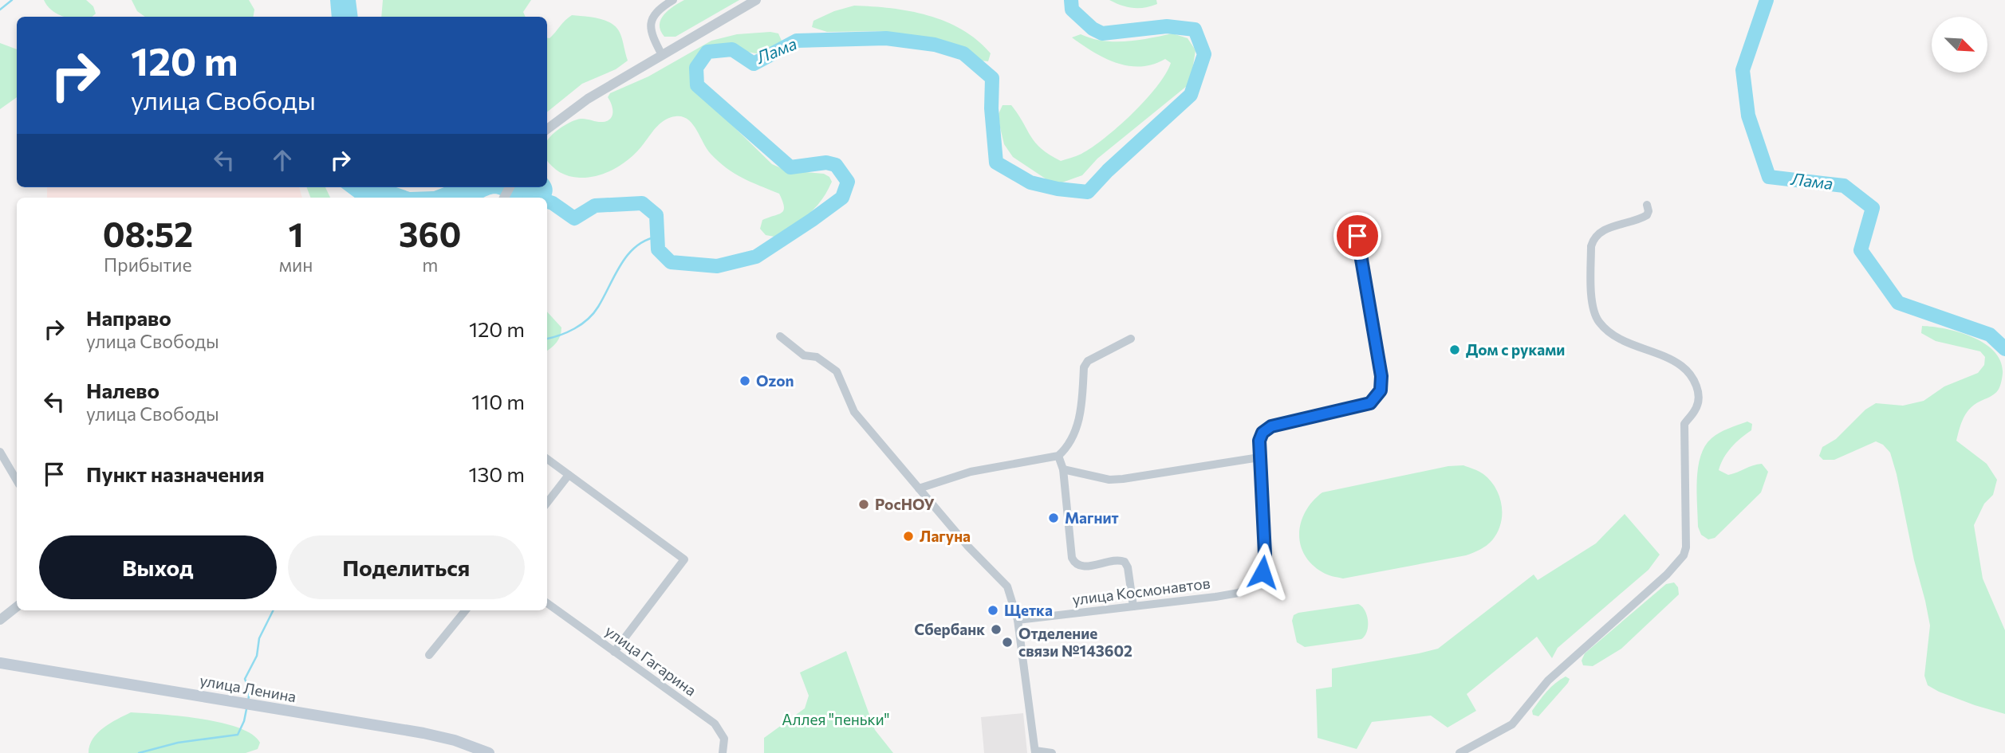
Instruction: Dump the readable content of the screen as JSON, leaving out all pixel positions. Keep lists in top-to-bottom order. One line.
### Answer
{"streets":{"main road":["улица Ленина"],"street":["улица Космонавтов","улица Гагарина"]},"water":["Лама"],"parks":["Аллея \"пеньки\""],"places":["Дом с руками","Ozon","РосНОУ","Магнит","Лагуна","Щетка","Сбербанк","Отделение связи №143602"],"north":"bottom right","page":{"turn":["120 m","улица Свободы"],"eta":["08:52","Прибытие","1","мин","360","m"],"list":[{"name":"Направо","note":"улица Свободы","value":"120 m"},{"name":"Налево","note":"улица Свободы","value":"110 m"},{"name":"Пункт назначения","value":"130 m"}],"buttons":["Выход","Поделиться"]}}
